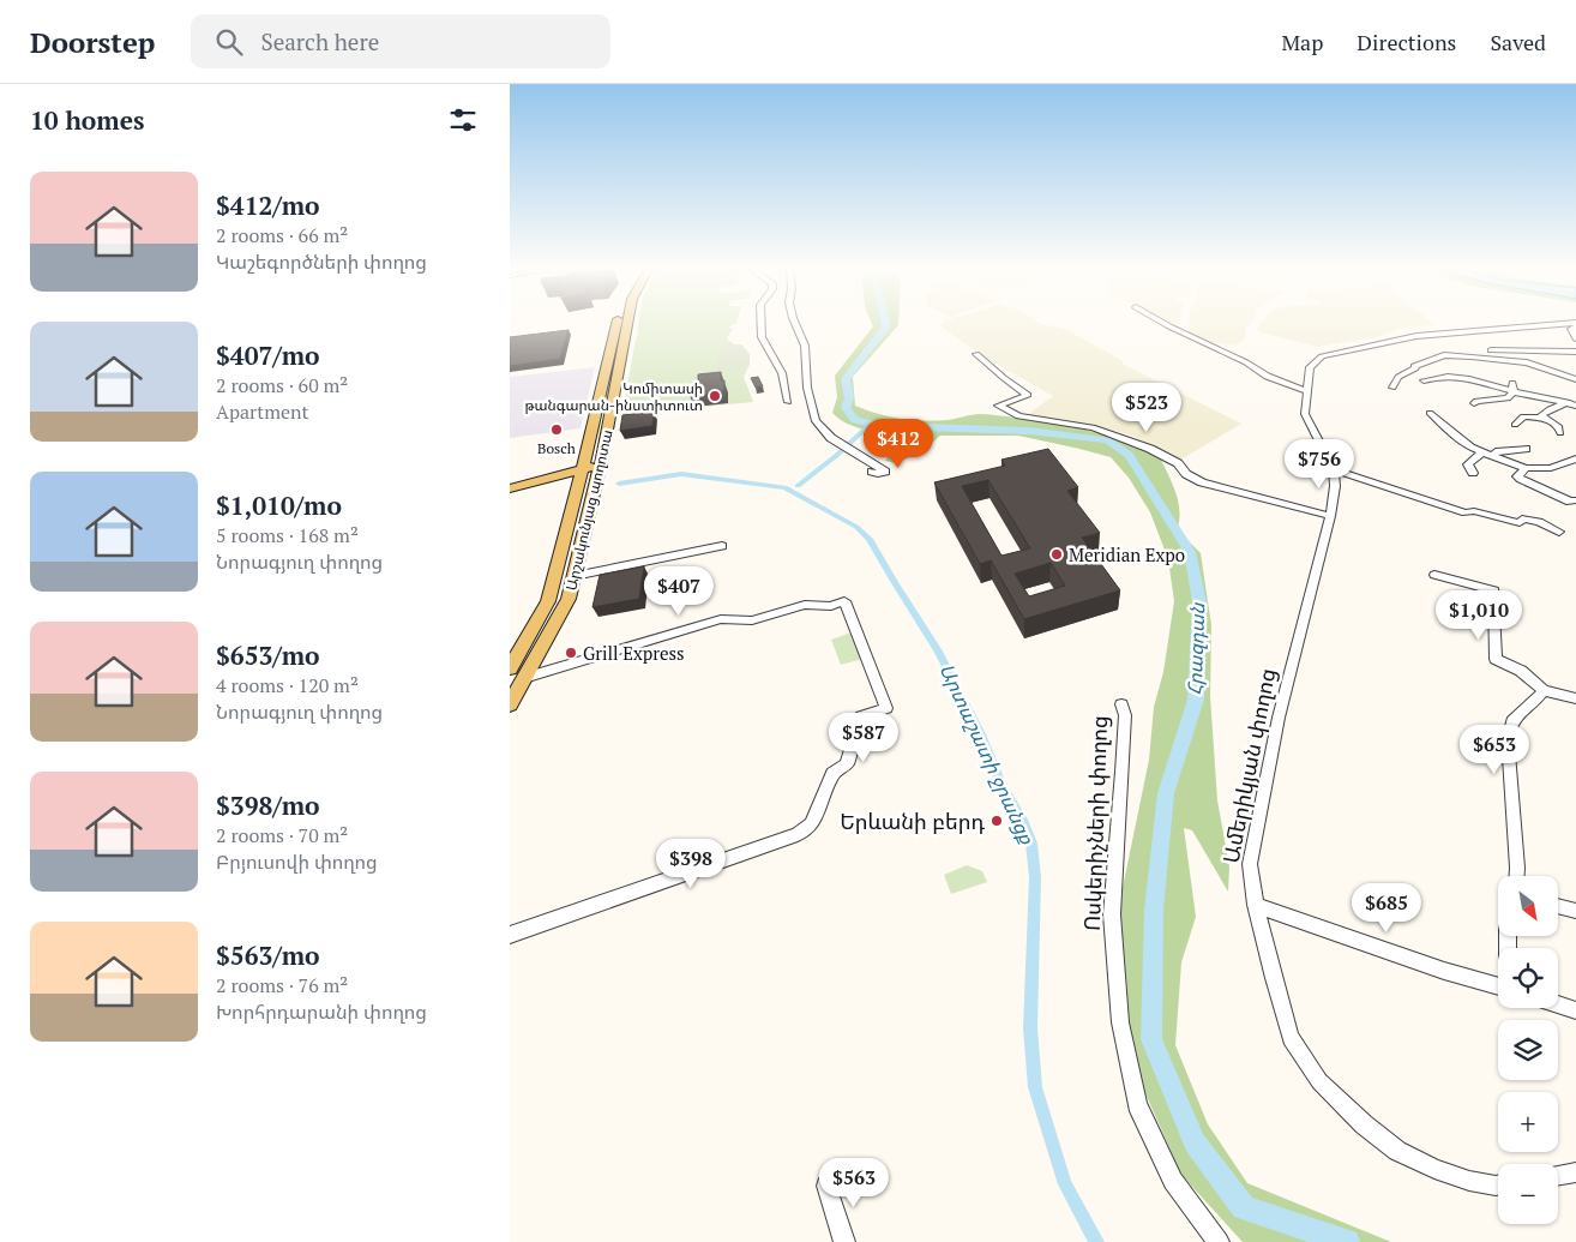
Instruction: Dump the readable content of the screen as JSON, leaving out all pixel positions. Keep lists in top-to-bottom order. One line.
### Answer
{"streets":{"main road":["Արշակունյաց պողոտա"],"street":["Ամերիկյան փողոց","Ոսկերիչների փողոց"]},"water":["Հրազդան","Արտաշատի ջրանցք"],"places":["Կոմիտասի թանգարան-ինստիտուտ","Bosch","Meridian Expo","Grill Express","Երևանի բերդ"],"north":"bottom right","page":{"header":"Doorstep","search":"Search here","nav":["Map","Directions","Saved"],"heading":"10 homes","list":[{"name":"$412/mo","note":"2 rooms · 66 m² · Կաշեգործների փողոց"},{"name":"$407/mo","note":"2 rooms · 60 m² · Apartment"},{"name":"$1,010/mo","note":"5 rooms · 168 m² · Նորագյուղ փողոց"},{"name":"$653/mo","note":"4 rooms · 120 m² · Նորագյուղ փողոց"},{"name":"$398/mo","note":"2 rooms · 70 m² · Բրյուսովի փողոց"},{"name":"$563/mo","note":"2 rooms · 76 m² · Խորհրդարանի փողոց"}],"price":["$523","$412","$756","$407","$1,010","$587","$653","$398","$685","$563"],"map_buttons":["+","−"]}}
